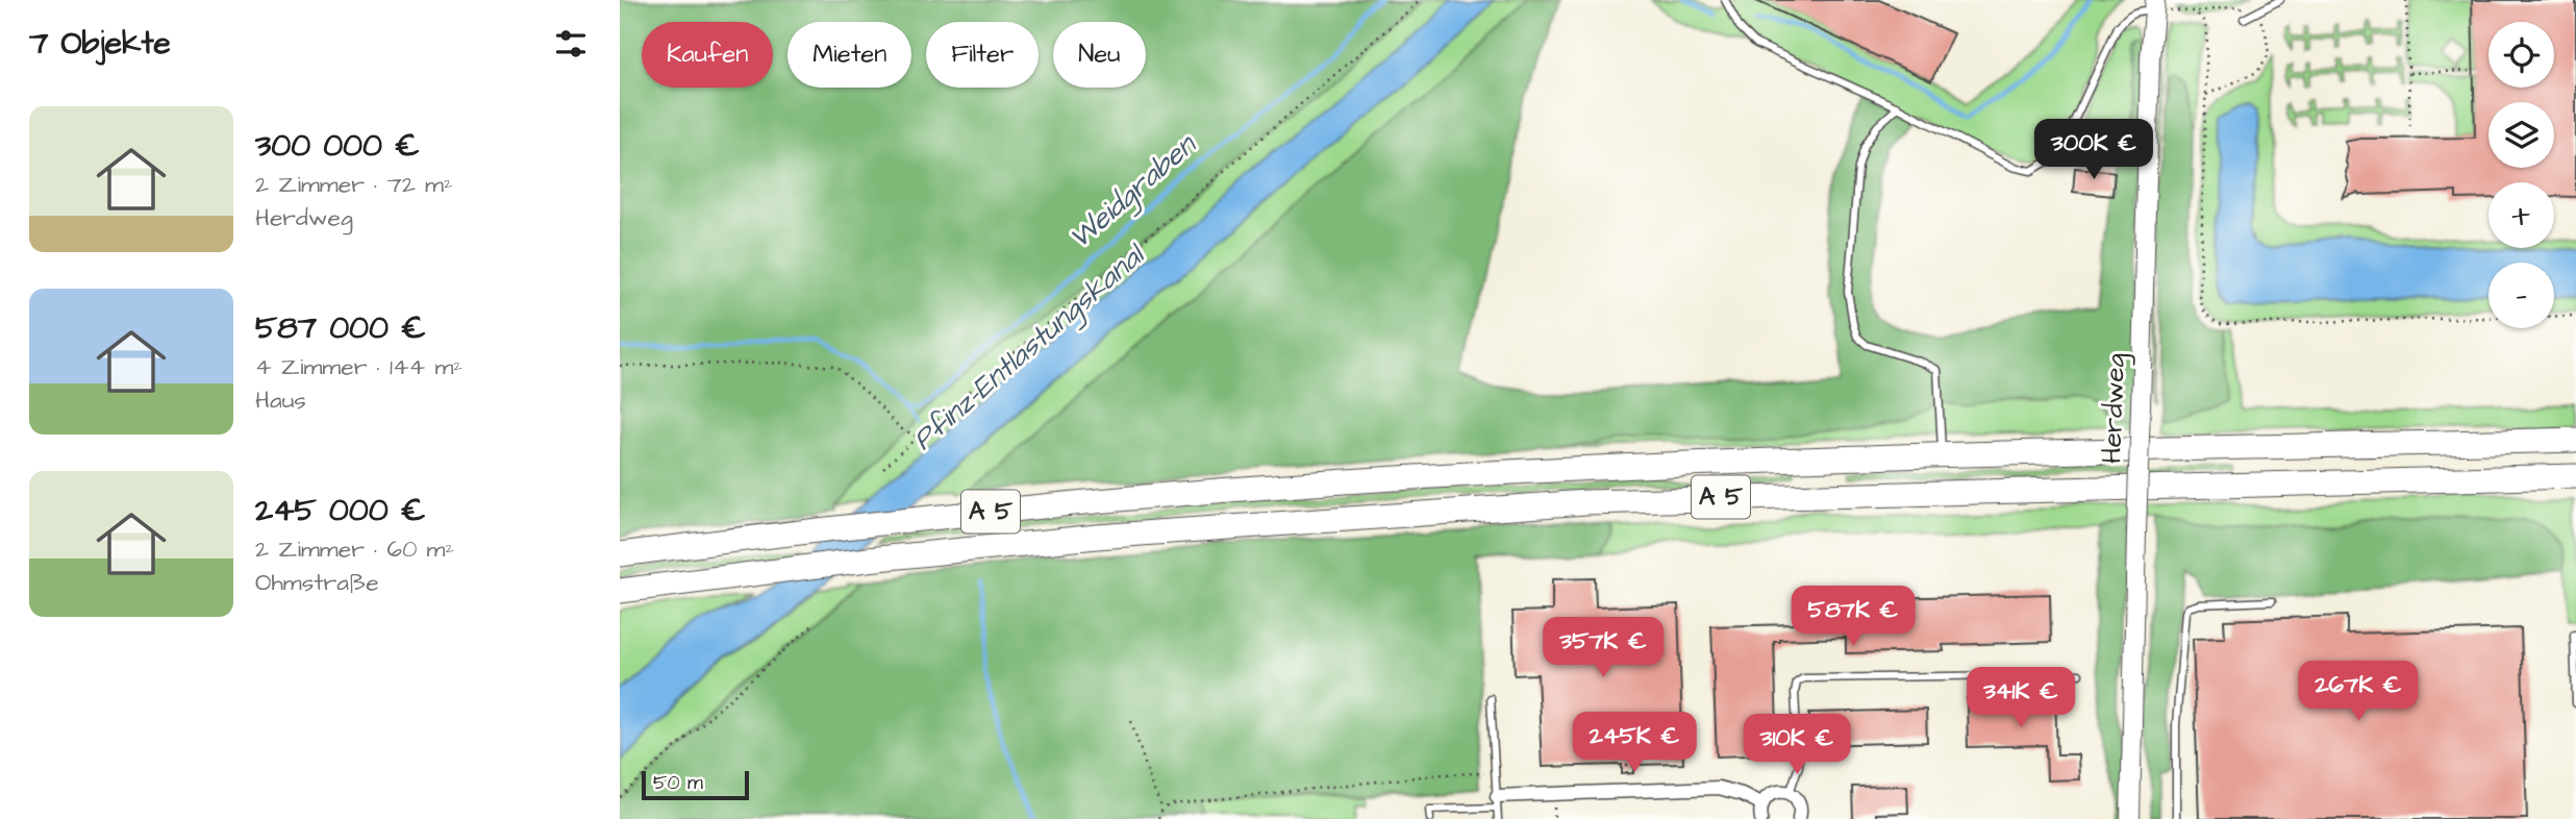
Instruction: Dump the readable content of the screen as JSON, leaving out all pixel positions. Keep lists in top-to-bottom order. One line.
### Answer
{"streets":{"highway":["A 5"],"main road":["Herdweg"]},"water":["Weidgraben","Pfinz-Entlastungskanal"],"scale_bar":"50 m","page":{"heading":"7 Objekte","map_buttons":["+","−"],"chip":["Kaufen","Mieten","Filter","Neu"],"list":[{"name":"300 000 €","note":"2 Zimmer · 72 m² · Herdweg"},{"name":"587 000 €","note":"4 Zimmer · 144 m² · Haus"},{"name":"245 000 €","note":"2 Zimmer · 60 m² · Ohmstraße"}],"price":["300K €","587K €","357K €","267K €","341K €","245K €","310K €"],"scale":"50 m"}}
